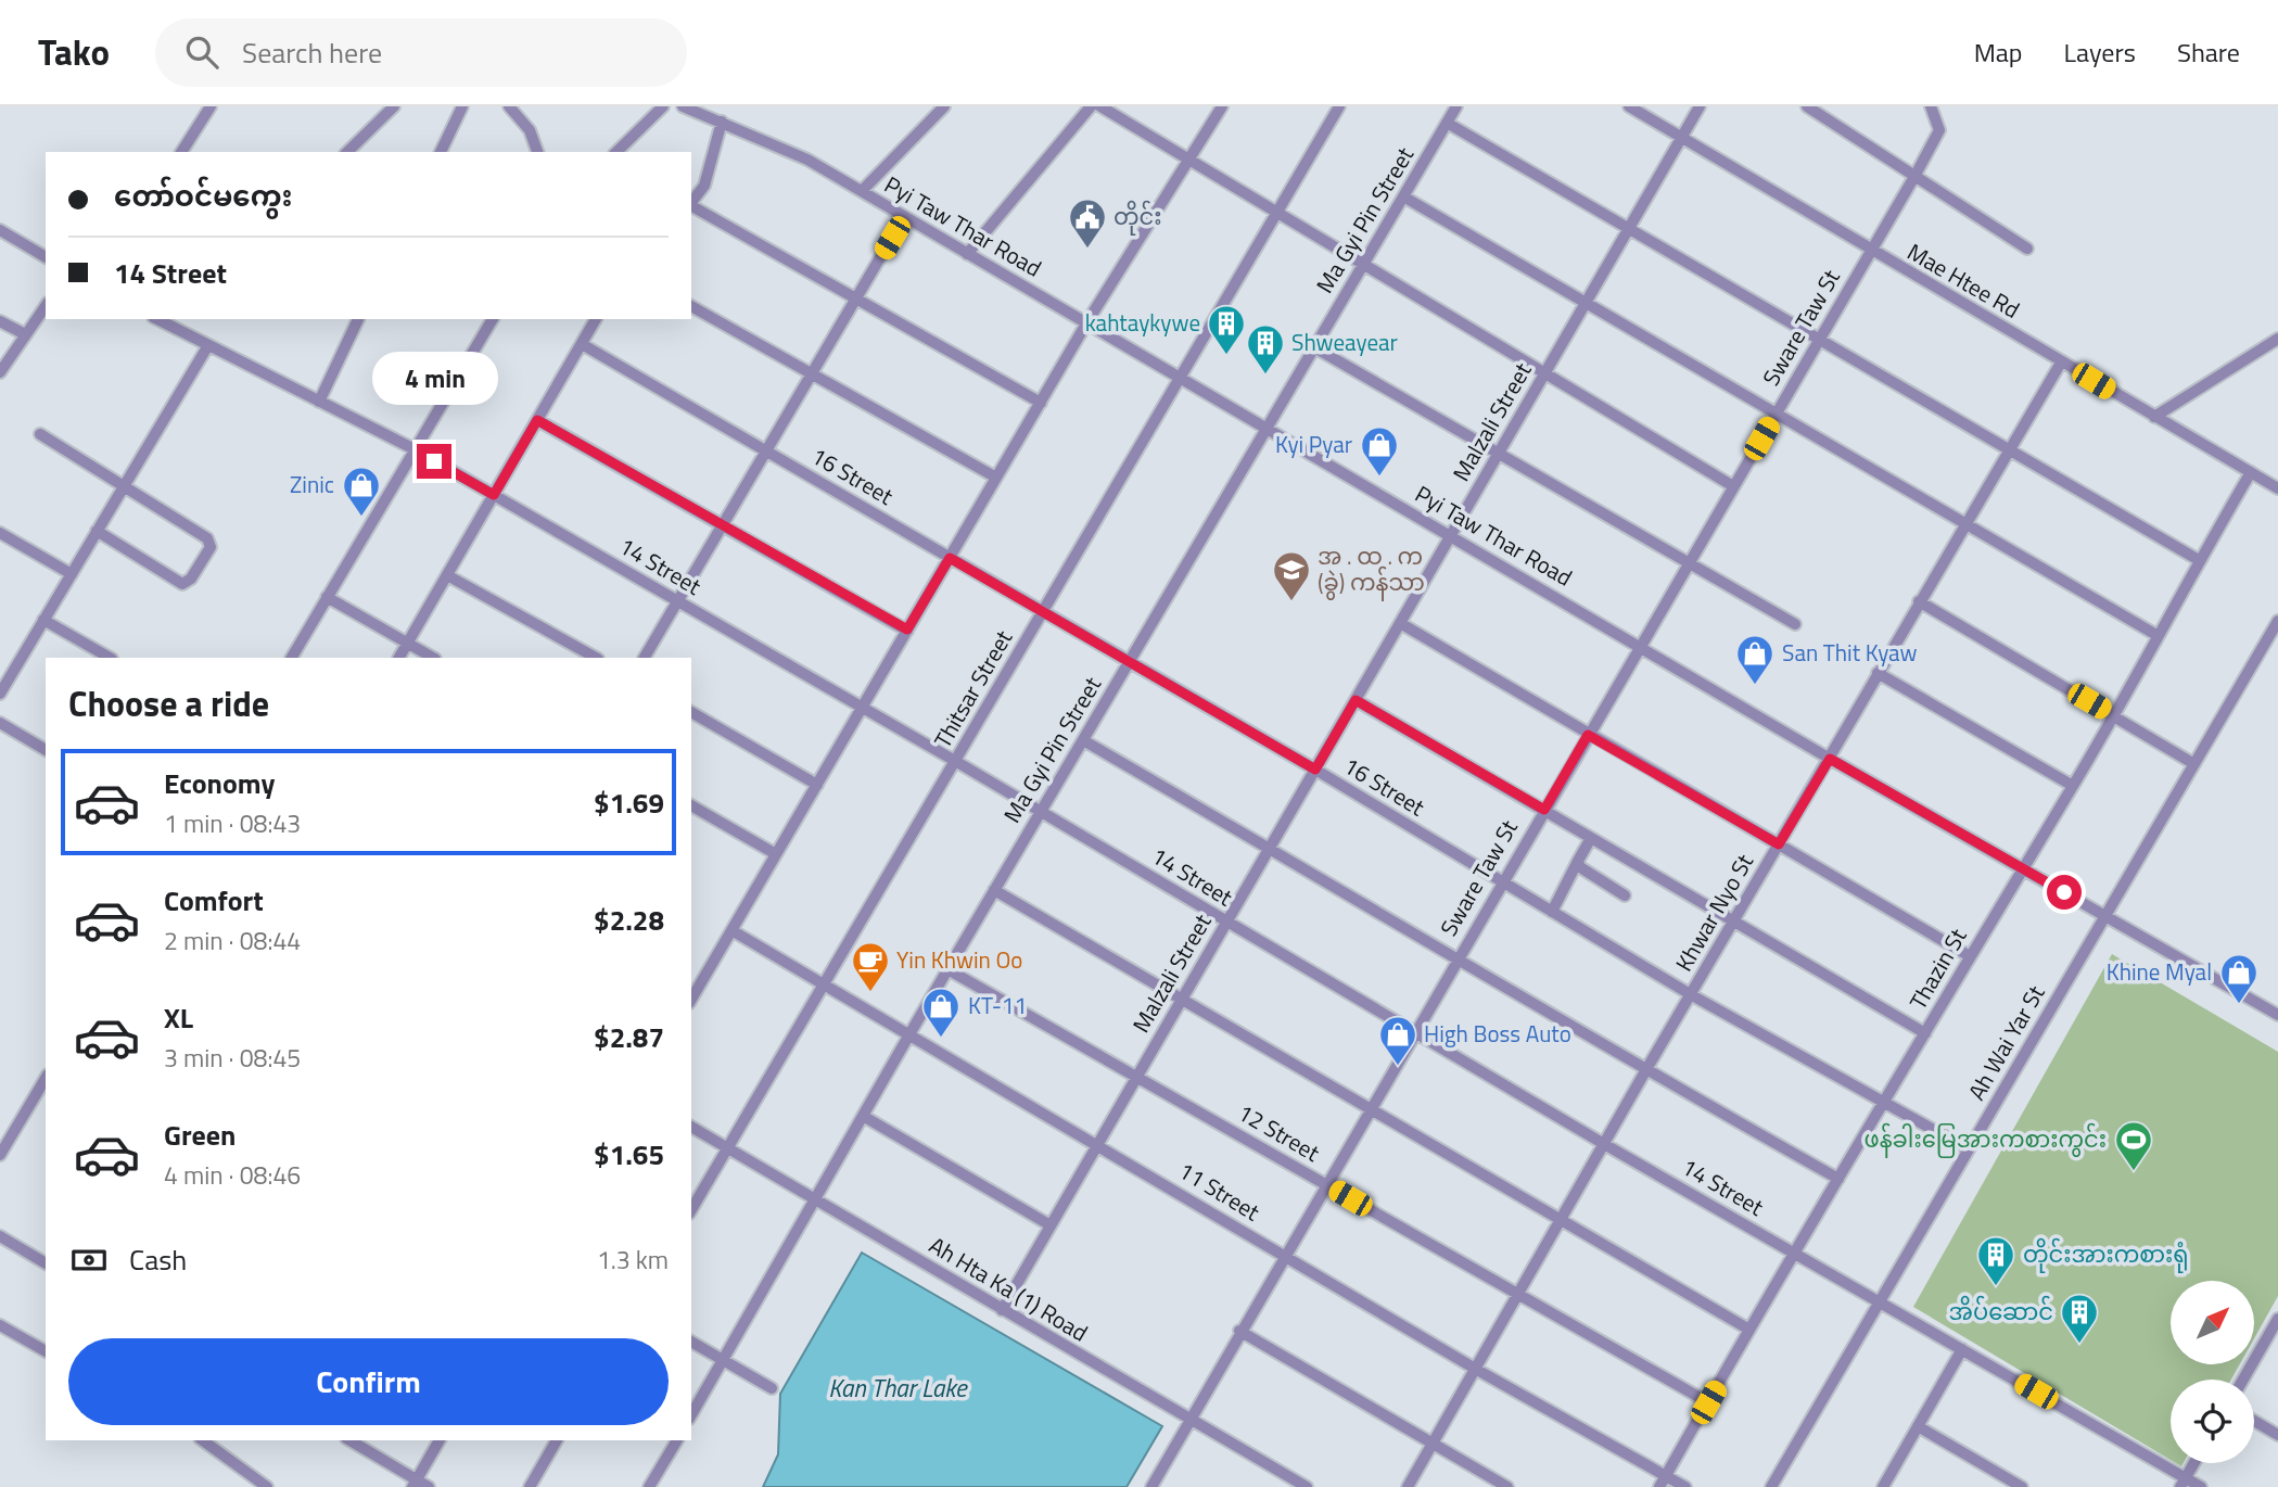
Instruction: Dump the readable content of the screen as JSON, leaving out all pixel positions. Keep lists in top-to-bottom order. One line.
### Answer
{"streets":{"street":["Ma Gyi Pin Street","Pyi Taw Thar Road","Mae Htee Rd","Sware Taw St","Malzali Street","16 Street","14 Street","Thitsar Street","Khwar Nyo St","Thazin St","Ah Wai Yar St","12 Street","11 Street","Ah Hta Ka (1) Road"]},"crossings":[["Ma Gyi Pin Street","Pyi Taw Thar Road"],["Ma Gyi Pin Street","16 Street"],["Ma Gyi Pin Street","14 Street"],["Ma Gyi Pin Street","12 Street"],["Ma Gyi Pin Street","11 Street"],["Ma Gyi Pin Street","Ah Hta Ka (1) Road"],["Pyi Taw Thar Road","Sware Taw St"],["Pyi Taw Thar Road","Malzali Street"],["Pyi Taw Thar Road","Thitsar Street"],["Pyi Taw Thar Road","Khwar Nyo St"],["Pyi Taw Thar Road","Thazin St"],["Pyi Taw Thar Road","Ah Wai Yar St"],["Mae Htee Rd","Sware Taw St"],["Mae Htee Rd","Malzali Street"],["Mae Htee Rd","Khwar Nyo St"],["Mae Htee Rd","Thazin St"],["Sware Taw St","16 Street"],["Sware Taw St","14 Street"],["Sware Taw St","12 Street"],["Sware Taw St","11 Street"],["Sware Taw St","Ah Hta Ka (1) Road"],["Malzali Street","16 Street"],["Malzali Street","14 Street"],["Malzali Street","12 Street"],["Malzali Street","11 Street"],["Malzali Street","Ah Hta Ka (1) Road"],["16 Street","Thitsar Street"],["16 Street","Khwar Nyo St"],["16 Street","Thazin St"],["16 Street","Ah Wai Yar St"],["14 Street","Thitsar Street"],["14 Street","Khwar Nyo St"],["14 Street","Thazin St"],["14 Street","Ah Wai Yar St"],["Thitsar Street","11 Street"],["Thitsar Street","Ah Hta Ka (1) Road"],["Khwar Nyo St","12 Street"],["Khwar Nyo St","11 Street"],["Thazin St","12 Street"],["Thazin St","11 Street"]],"water":["Kan Thar Lake"],"places":{"public building":["တိုင်း"],"building":["kahtaykywe","Shweayear","တိုင်းအားကစားရုံ","အိပ်ဆောင်"],"shop":["Kyi Pyar","Zinic","San Thit Kyaw","Khine Myal","KT-11","High Boss Auto"],"school or university":["အ . ထ . က (ခွဲ) ကန်သာ"],"cafe":["Yin Khwin Oo"],"sports":["ဖန်ခါးမြေအားကစားကွင်း"]},"north":"top right","page":{"header":"Tako","search":"Search here","nav":["Map","Layers","Share"],"banner":["တော်ဝင်မကွေး","14 Street"],"bubble":"4 min","heading":"Choose a ride","list":[{"name":"Economy","note":"1 min · 08:43","value":"$1.69"},{"name":"Comfort","note":"2 min · 08:44","value":"$2.28"},{"name":"XL","note":"3 min · 08:45","value":"$2.87"},{"name":"Green","note":"4 min · 08:46","value":"$1.65"}],"pay":["Cash","1.3 km"],"buttons":"Confirm"}}
